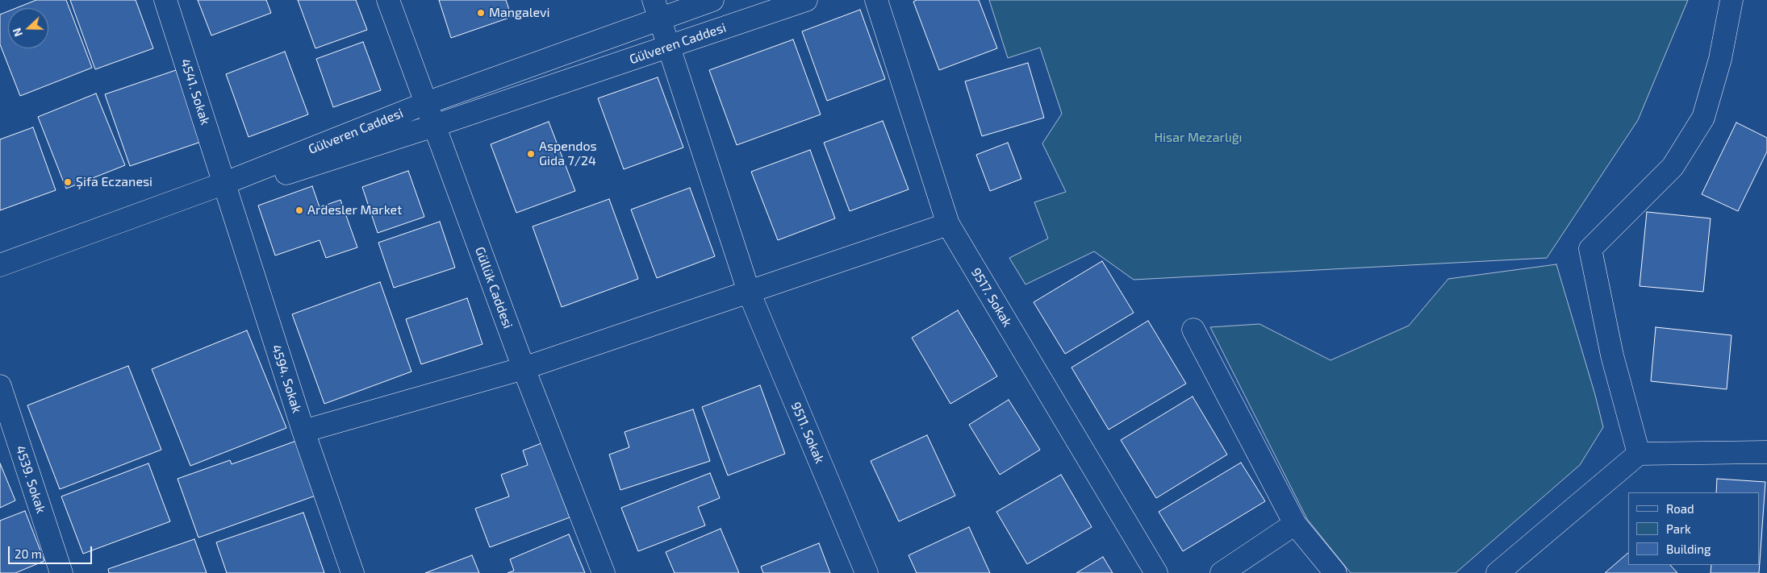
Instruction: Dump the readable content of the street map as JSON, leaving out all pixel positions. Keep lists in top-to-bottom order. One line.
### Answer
{"streets":{"street":["Gülveren Caddesi","4541. Sokak","Güllük Caddesi","9517. Sokak","4594. Sokak","9511. Sokak","4539. Sokak"]},"crossings":[["Gülveren Caddesi","4541. Sokak"],["Gülveren Caddesi","Güllük Caddesi"],["Gülveren Caddesi","4594. Sokak"],["Gülveren Caddesi","9511. Sokak"],["4541. Sokak","4594. Sokak"]],"parks":["Hisar Mezarlığı"],"places":["Mangalevi","Aspendos Gida 7/24","Şifa Eczanesi","Ardesler Market"],"legend":["Road","Park","Building"],"scale_bar":"20 m","north":"left"}
